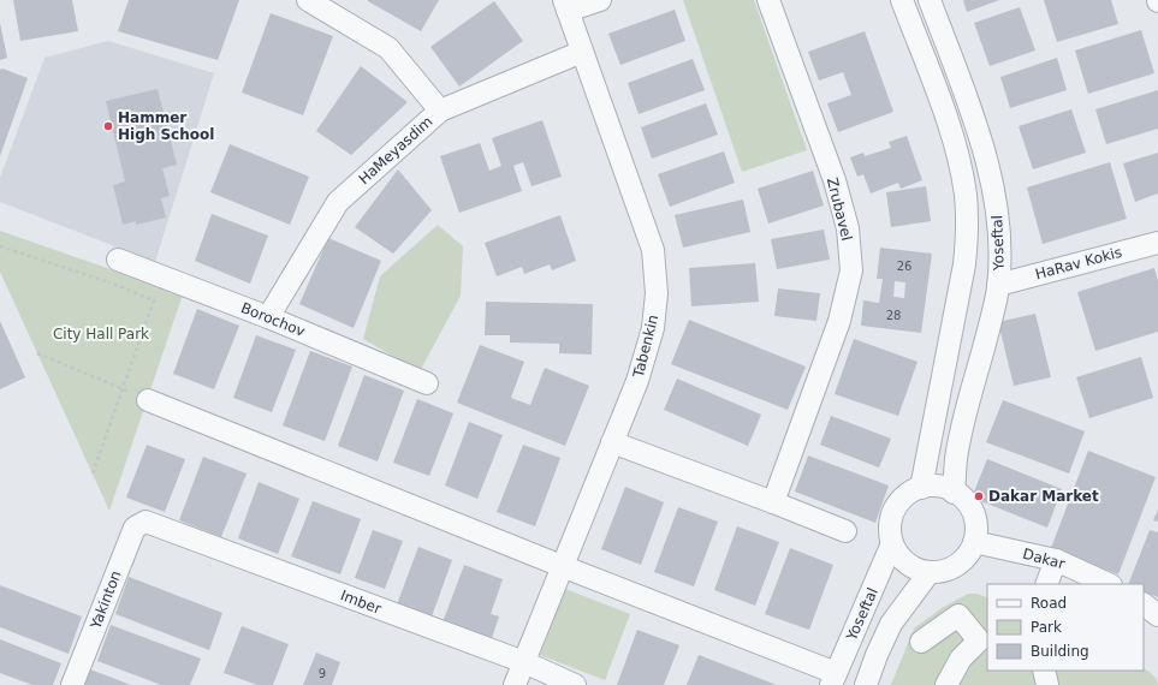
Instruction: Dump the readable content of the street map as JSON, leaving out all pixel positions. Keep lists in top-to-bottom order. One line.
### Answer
{"streets":{"street":["HaMeyasdim","Zrubavel","Yoseftal","HaRav Kokis","Borochov","Tabenkin","Dakar","Yakinton","Imber"]},"crossings":[["HaMeyasdim","Borochov"],["HaMeyasdim","Tabenkin"],["Yoseftal","HaRav Kokis"],["Yoseftal","Dakar"],["Tabenkin","Imber"],["Yakinton","Imber"]],"parks":["City Hall Park"],"places":["Hammer High School","Dakar Market"],"house_numbers":["26","28","9"],"legend":["Road","Park","Building"]}
